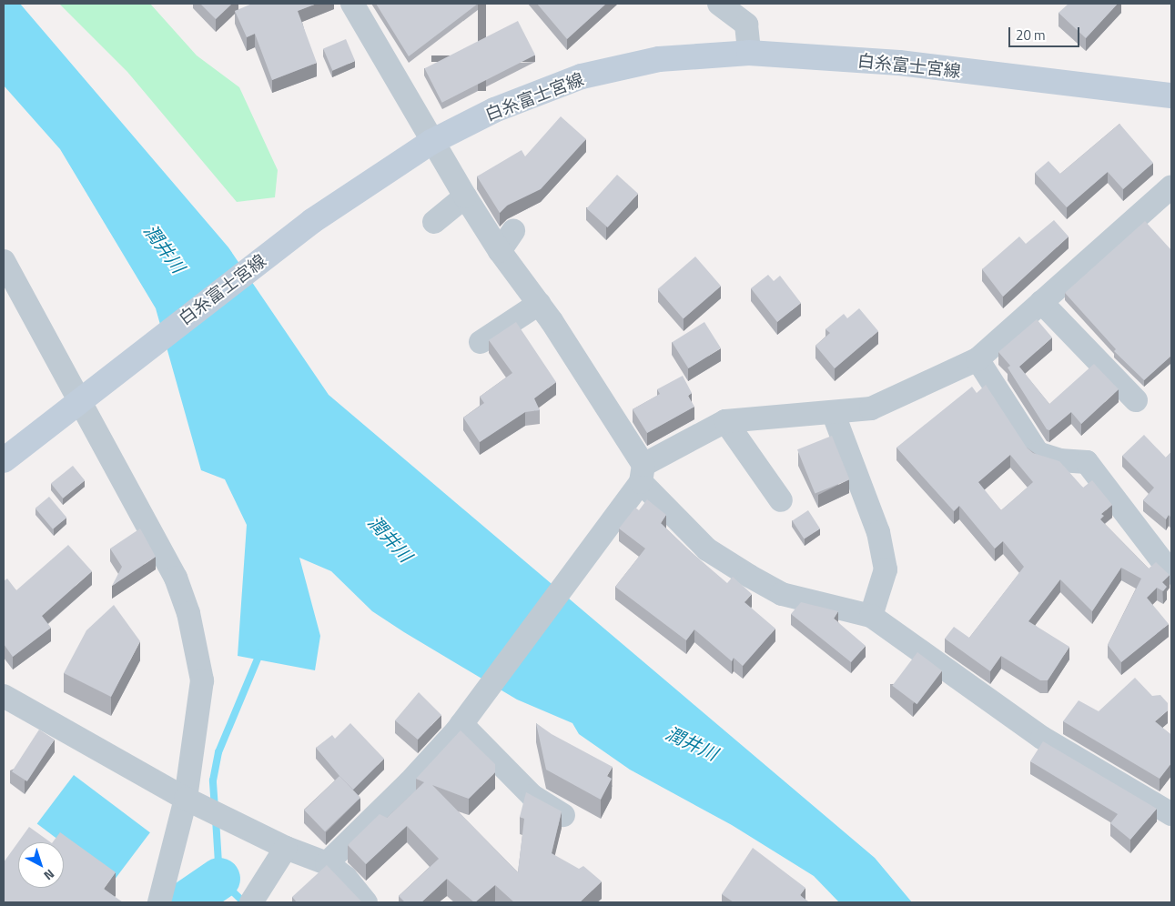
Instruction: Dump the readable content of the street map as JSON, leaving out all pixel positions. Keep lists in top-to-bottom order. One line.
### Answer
{"streets":{"main road":["白糸富士宮線"]},"water":["潤井川"],"scale_bar":"20 m","north":"bottom right"}
